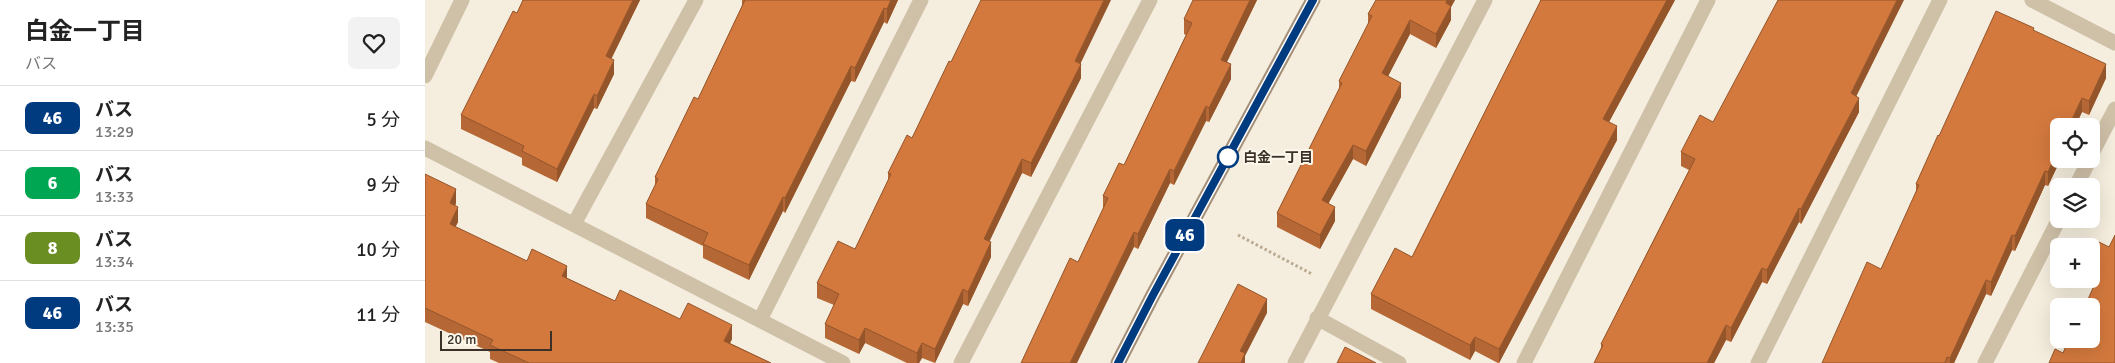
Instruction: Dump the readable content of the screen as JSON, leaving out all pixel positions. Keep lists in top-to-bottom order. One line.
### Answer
{"places":["白金一丁目"],"lines":["bus line 46"],"scale_bar":"20 m","page":{"heading":["白金一丁目","バス"],"on_map":"46","list":[{"mark":"46","name":"バス","note":"13:29","value":"5 分"},{"mark":"6","name":"バス","note":"13:33","value":"9 分"},{"mark":"8","name":"バス","note":"13:34","value":"10 分"},{"mark":"46","name":"バス","note":"13:35","value":"11 分"}],"map_buttons":["+","−"],"scale":"20 m"}}
